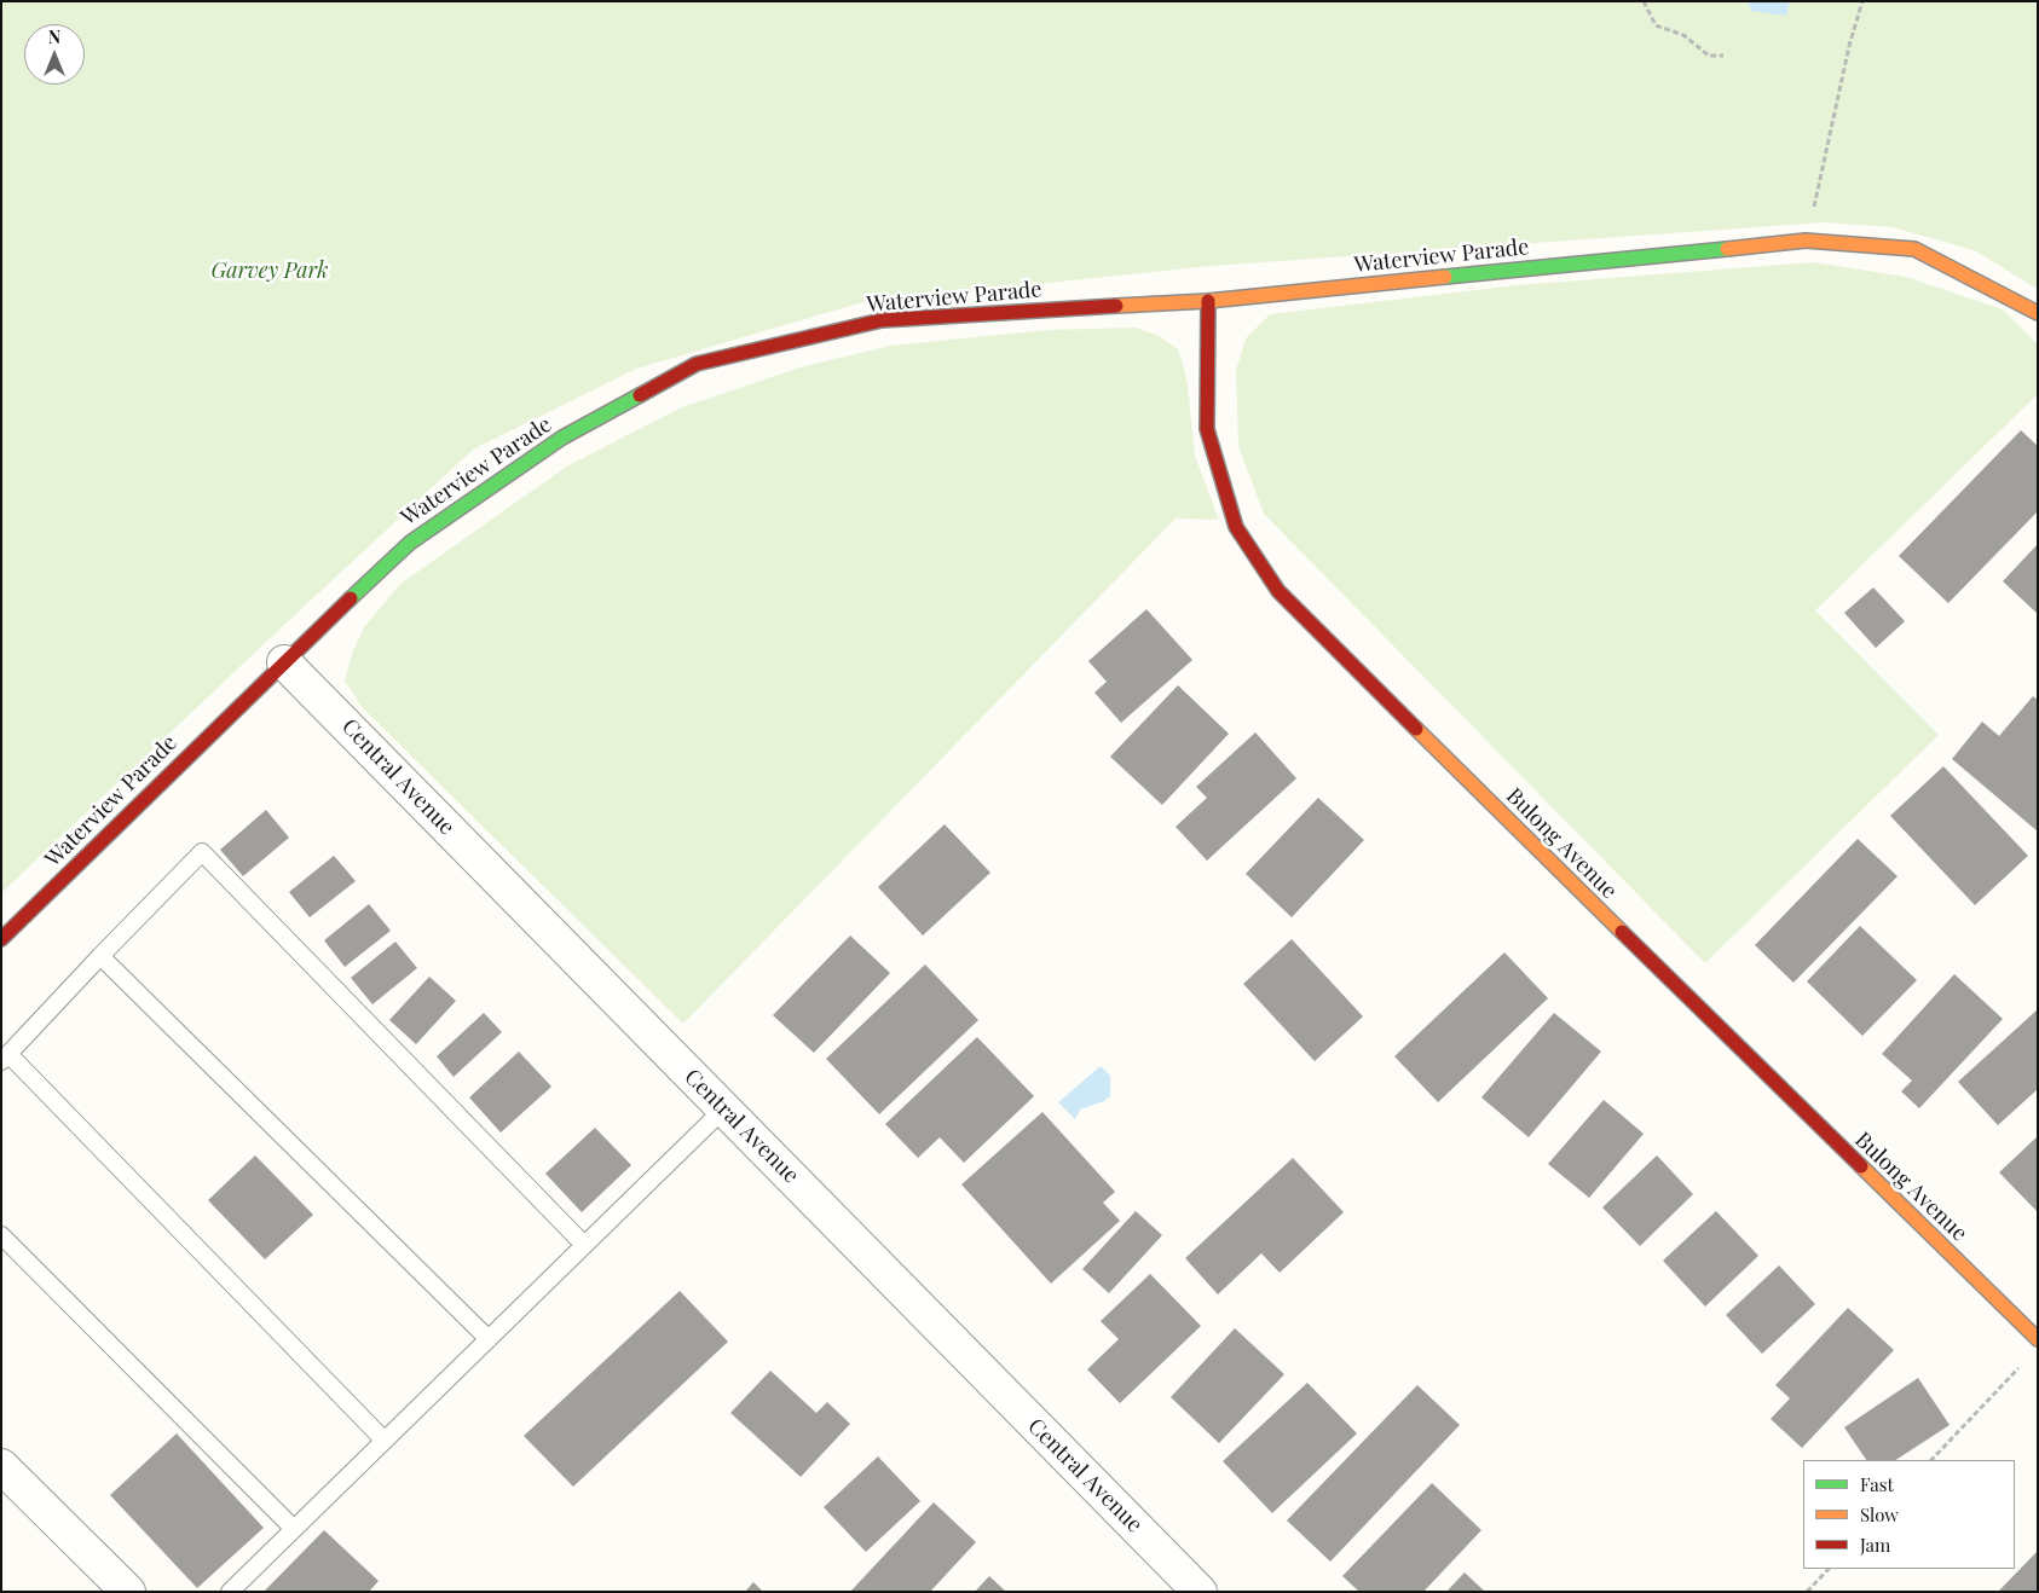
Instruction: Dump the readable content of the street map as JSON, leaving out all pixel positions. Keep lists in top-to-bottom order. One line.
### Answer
{"streets":{"street":["Waterview Parade","Central Avenue","Bulong Avenue"]},"crossings":[["Waterview Parade","Central Avenue"],["Waterview Parade","Bulong Avenue"]],"parks":["Garvey Park"],"legend":["Fast","Slow","Jam"],"north":"top"}
